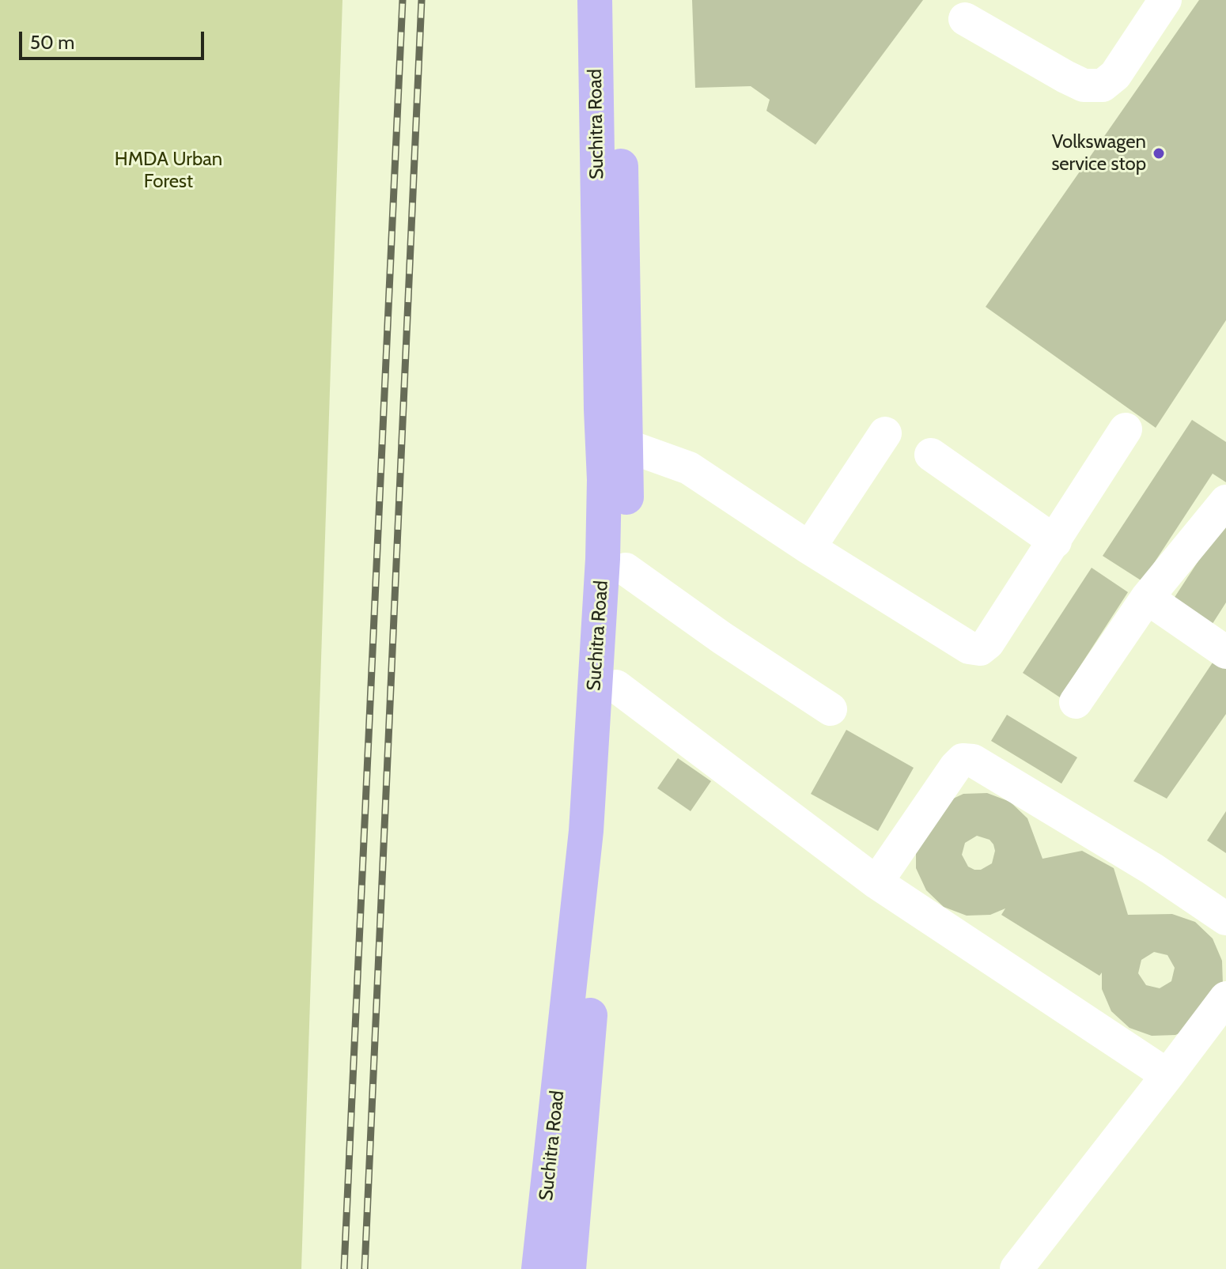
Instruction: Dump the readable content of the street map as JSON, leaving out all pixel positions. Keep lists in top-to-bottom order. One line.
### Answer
{"streets":{"main road":["Suchitra Road"]},"parks":["HMDA Urban Forest"],"places":["Volkswagen service stop"],"scale_bar":"50 m"}
